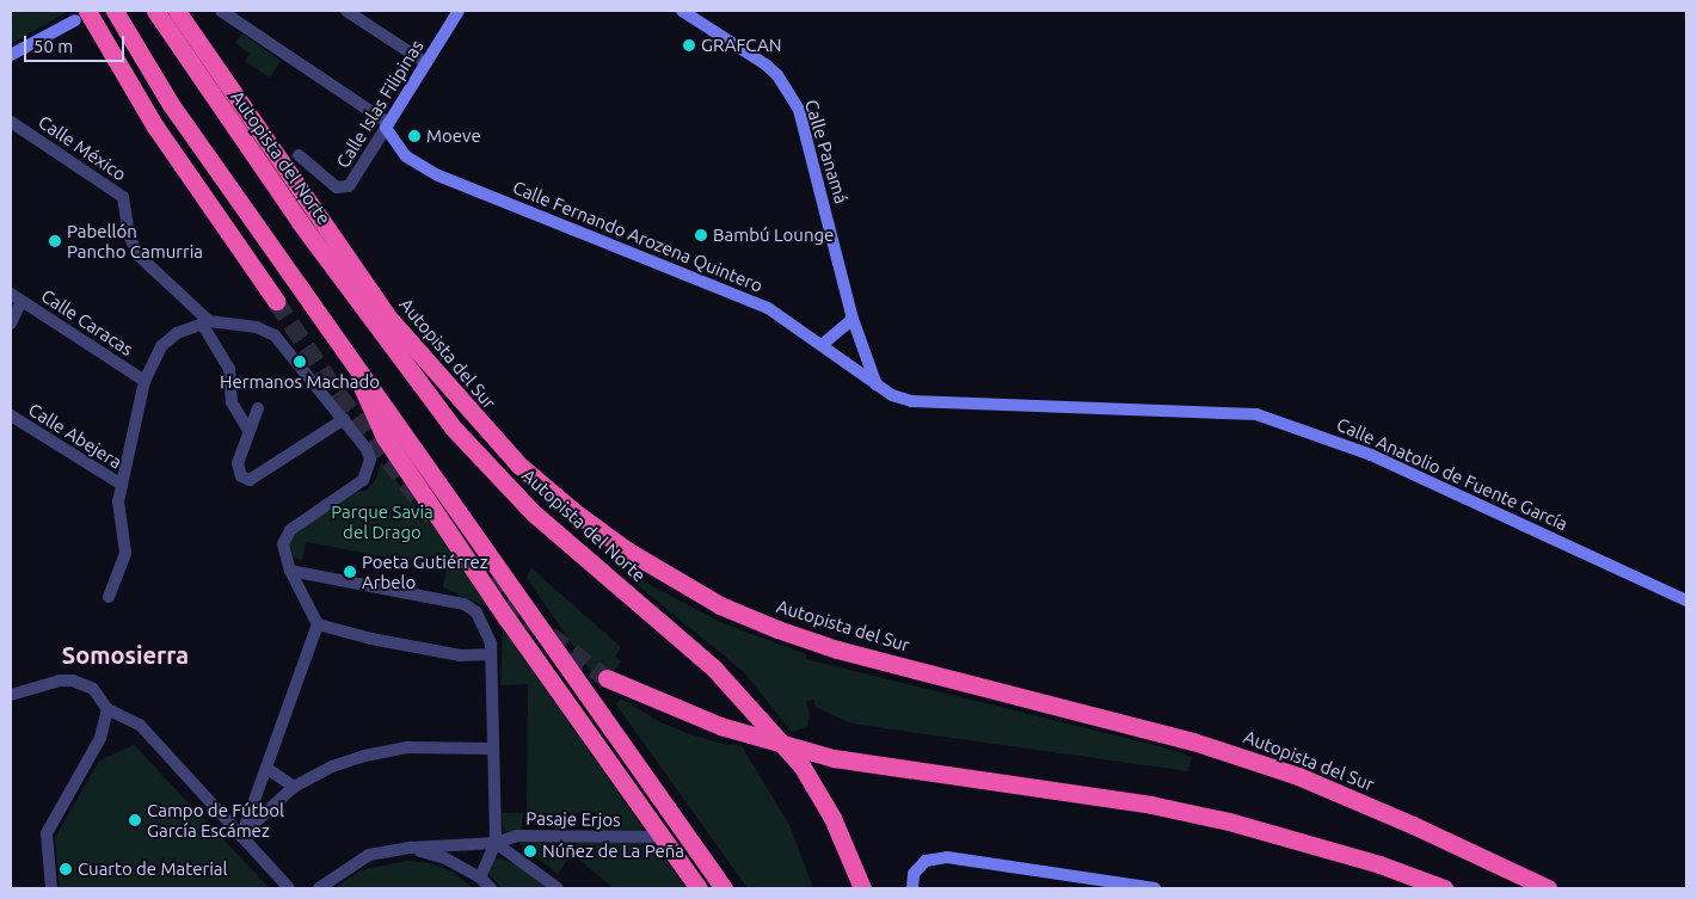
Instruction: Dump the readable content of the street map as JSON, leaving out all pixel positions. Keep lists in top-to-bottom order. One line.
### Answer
{"streets":{"highway":["Autopista del Norte","Autopista del Sur"],"street":["Calle Islas Filipinas","Calle México","Calle Panamá","Calle Fernando Arozena Quintero","Calle Caracas","Calle Abejera","Calle Anatolio de Fuente García","Pasaje Erjos"]},"crossings":[["Calle Islas Filipinas","Calle Fernando Arozena Quintero"],["Calle Panamá","Calle Fernando Arozena Quintero"],["Calle Panamá","Calle Anatolio de Fuente García"],["Calle Fernando Arozena Quintero","Calle Anatolio de Fuente García"]],"districts":["Somosierra"],"parks":["Parque Savia del Drago"],"places":["GRAFCAN","Moeve","Bambú Lounge","Pabellón Pancho Camurria","Hermanos Machado","Poeta Gutiérrez Arbelo","Campo de Fútbol García Escámez","Núñez de La Peña","Cuarto de Material"],"scale_bar":"50 m"}
